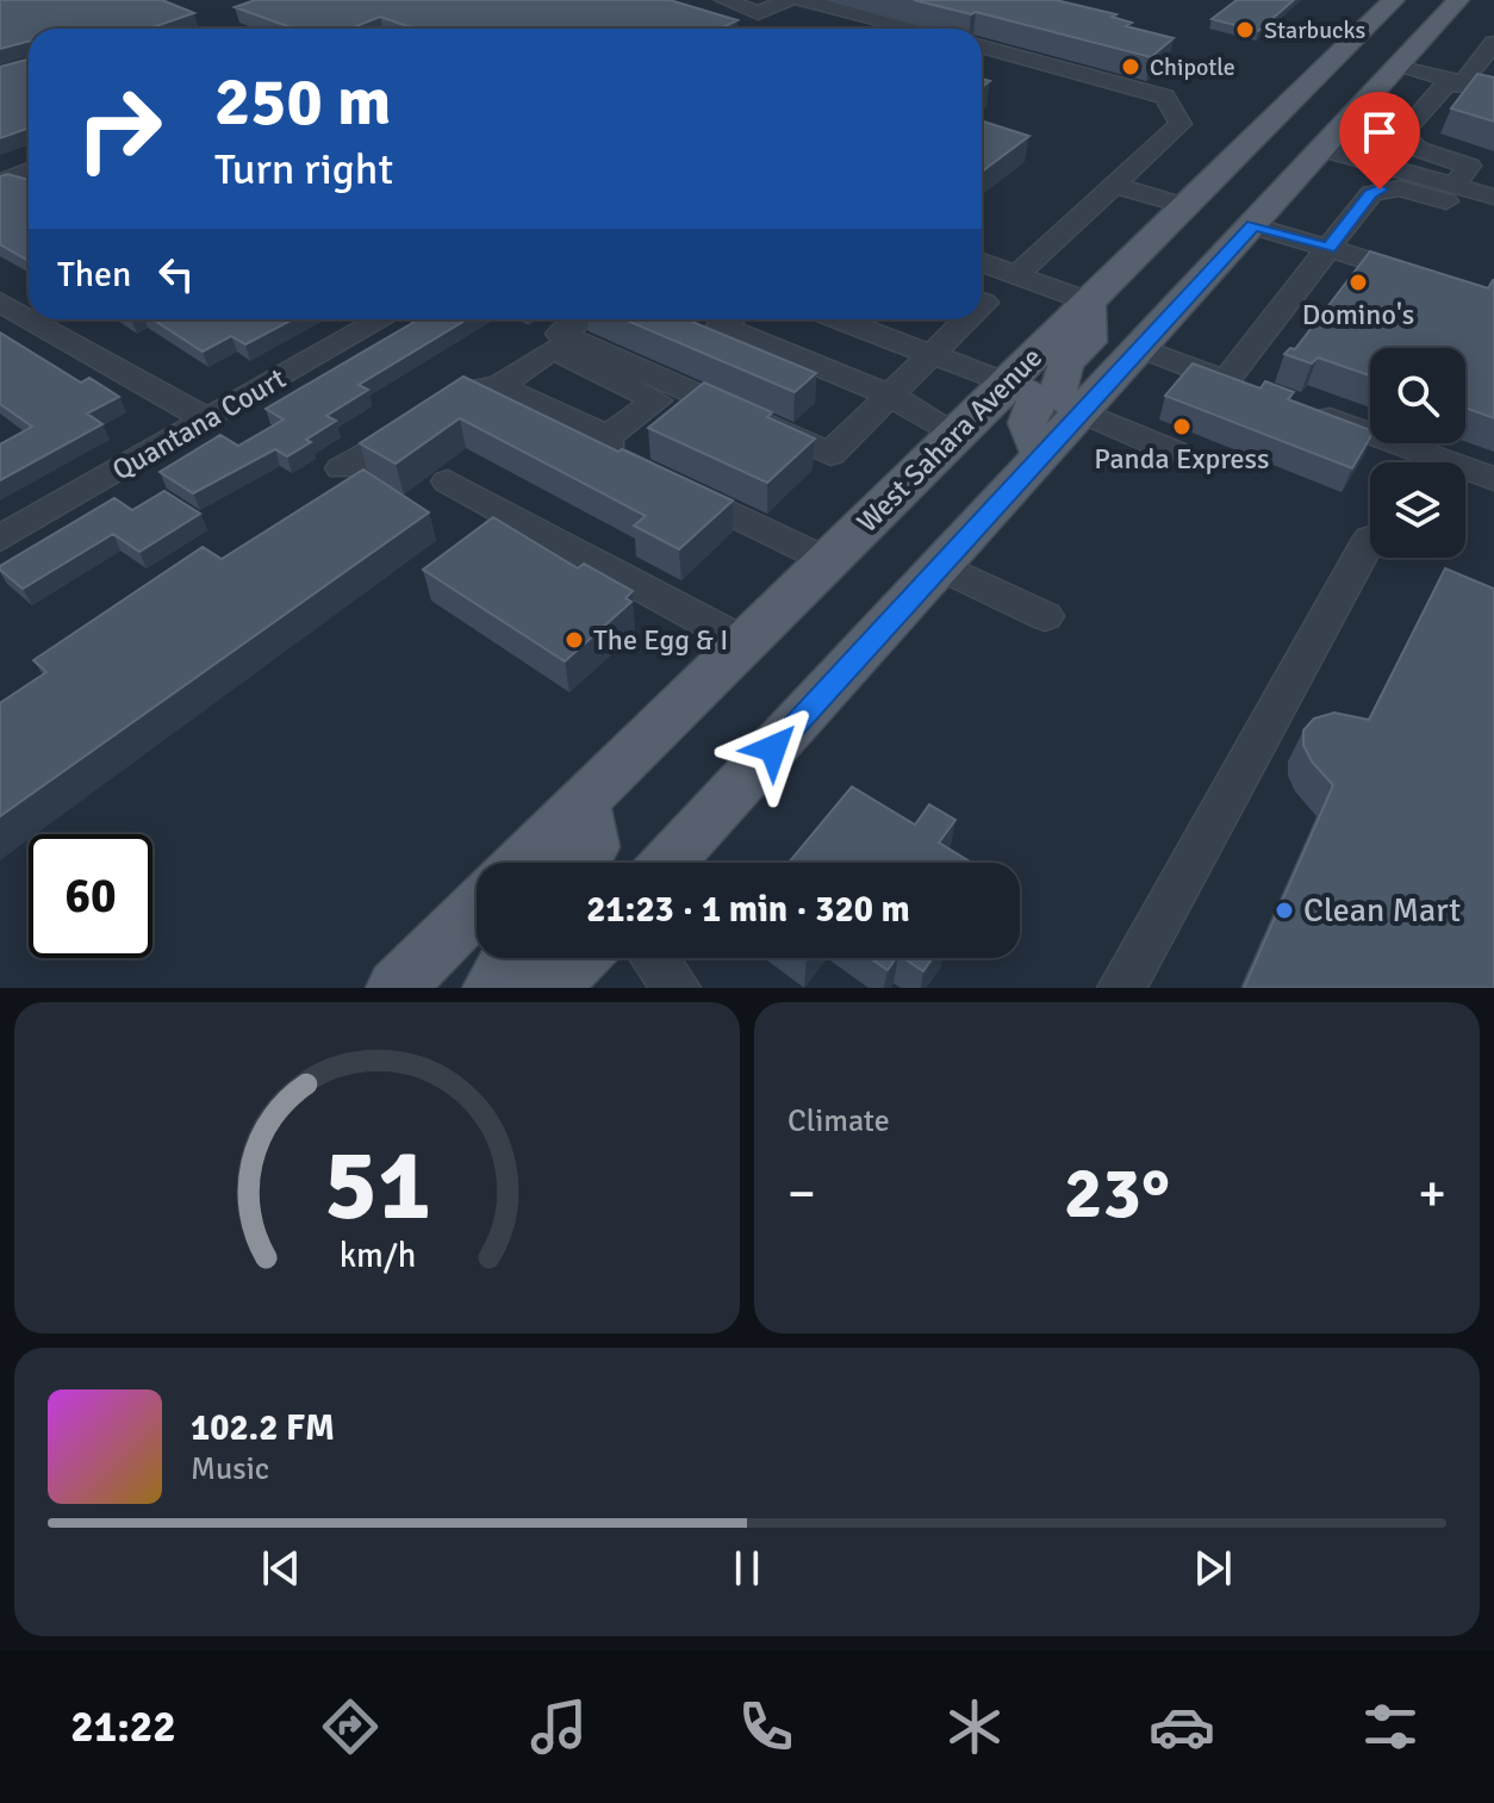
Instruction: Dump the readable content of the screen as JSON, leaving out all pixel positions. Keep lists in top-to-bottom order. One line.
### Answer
{"streets":{"main road":["West Sahara Avenue"],"street":["Quantana Court"]},"places":["Starbucks","Chipotle","Domino's","Panda Express","The Egg & I","Clean Mart"],"page":{"turn":["250 m","Turn right"],"then":"Then","limit":"60","trip":"21:23 · 1 min · 320 m","tile":"Climate","heat":["−","23°","+"],"song":["102.2 FM","Music"],"tabs":"21:22","gauge":["51","km/h"]}}
